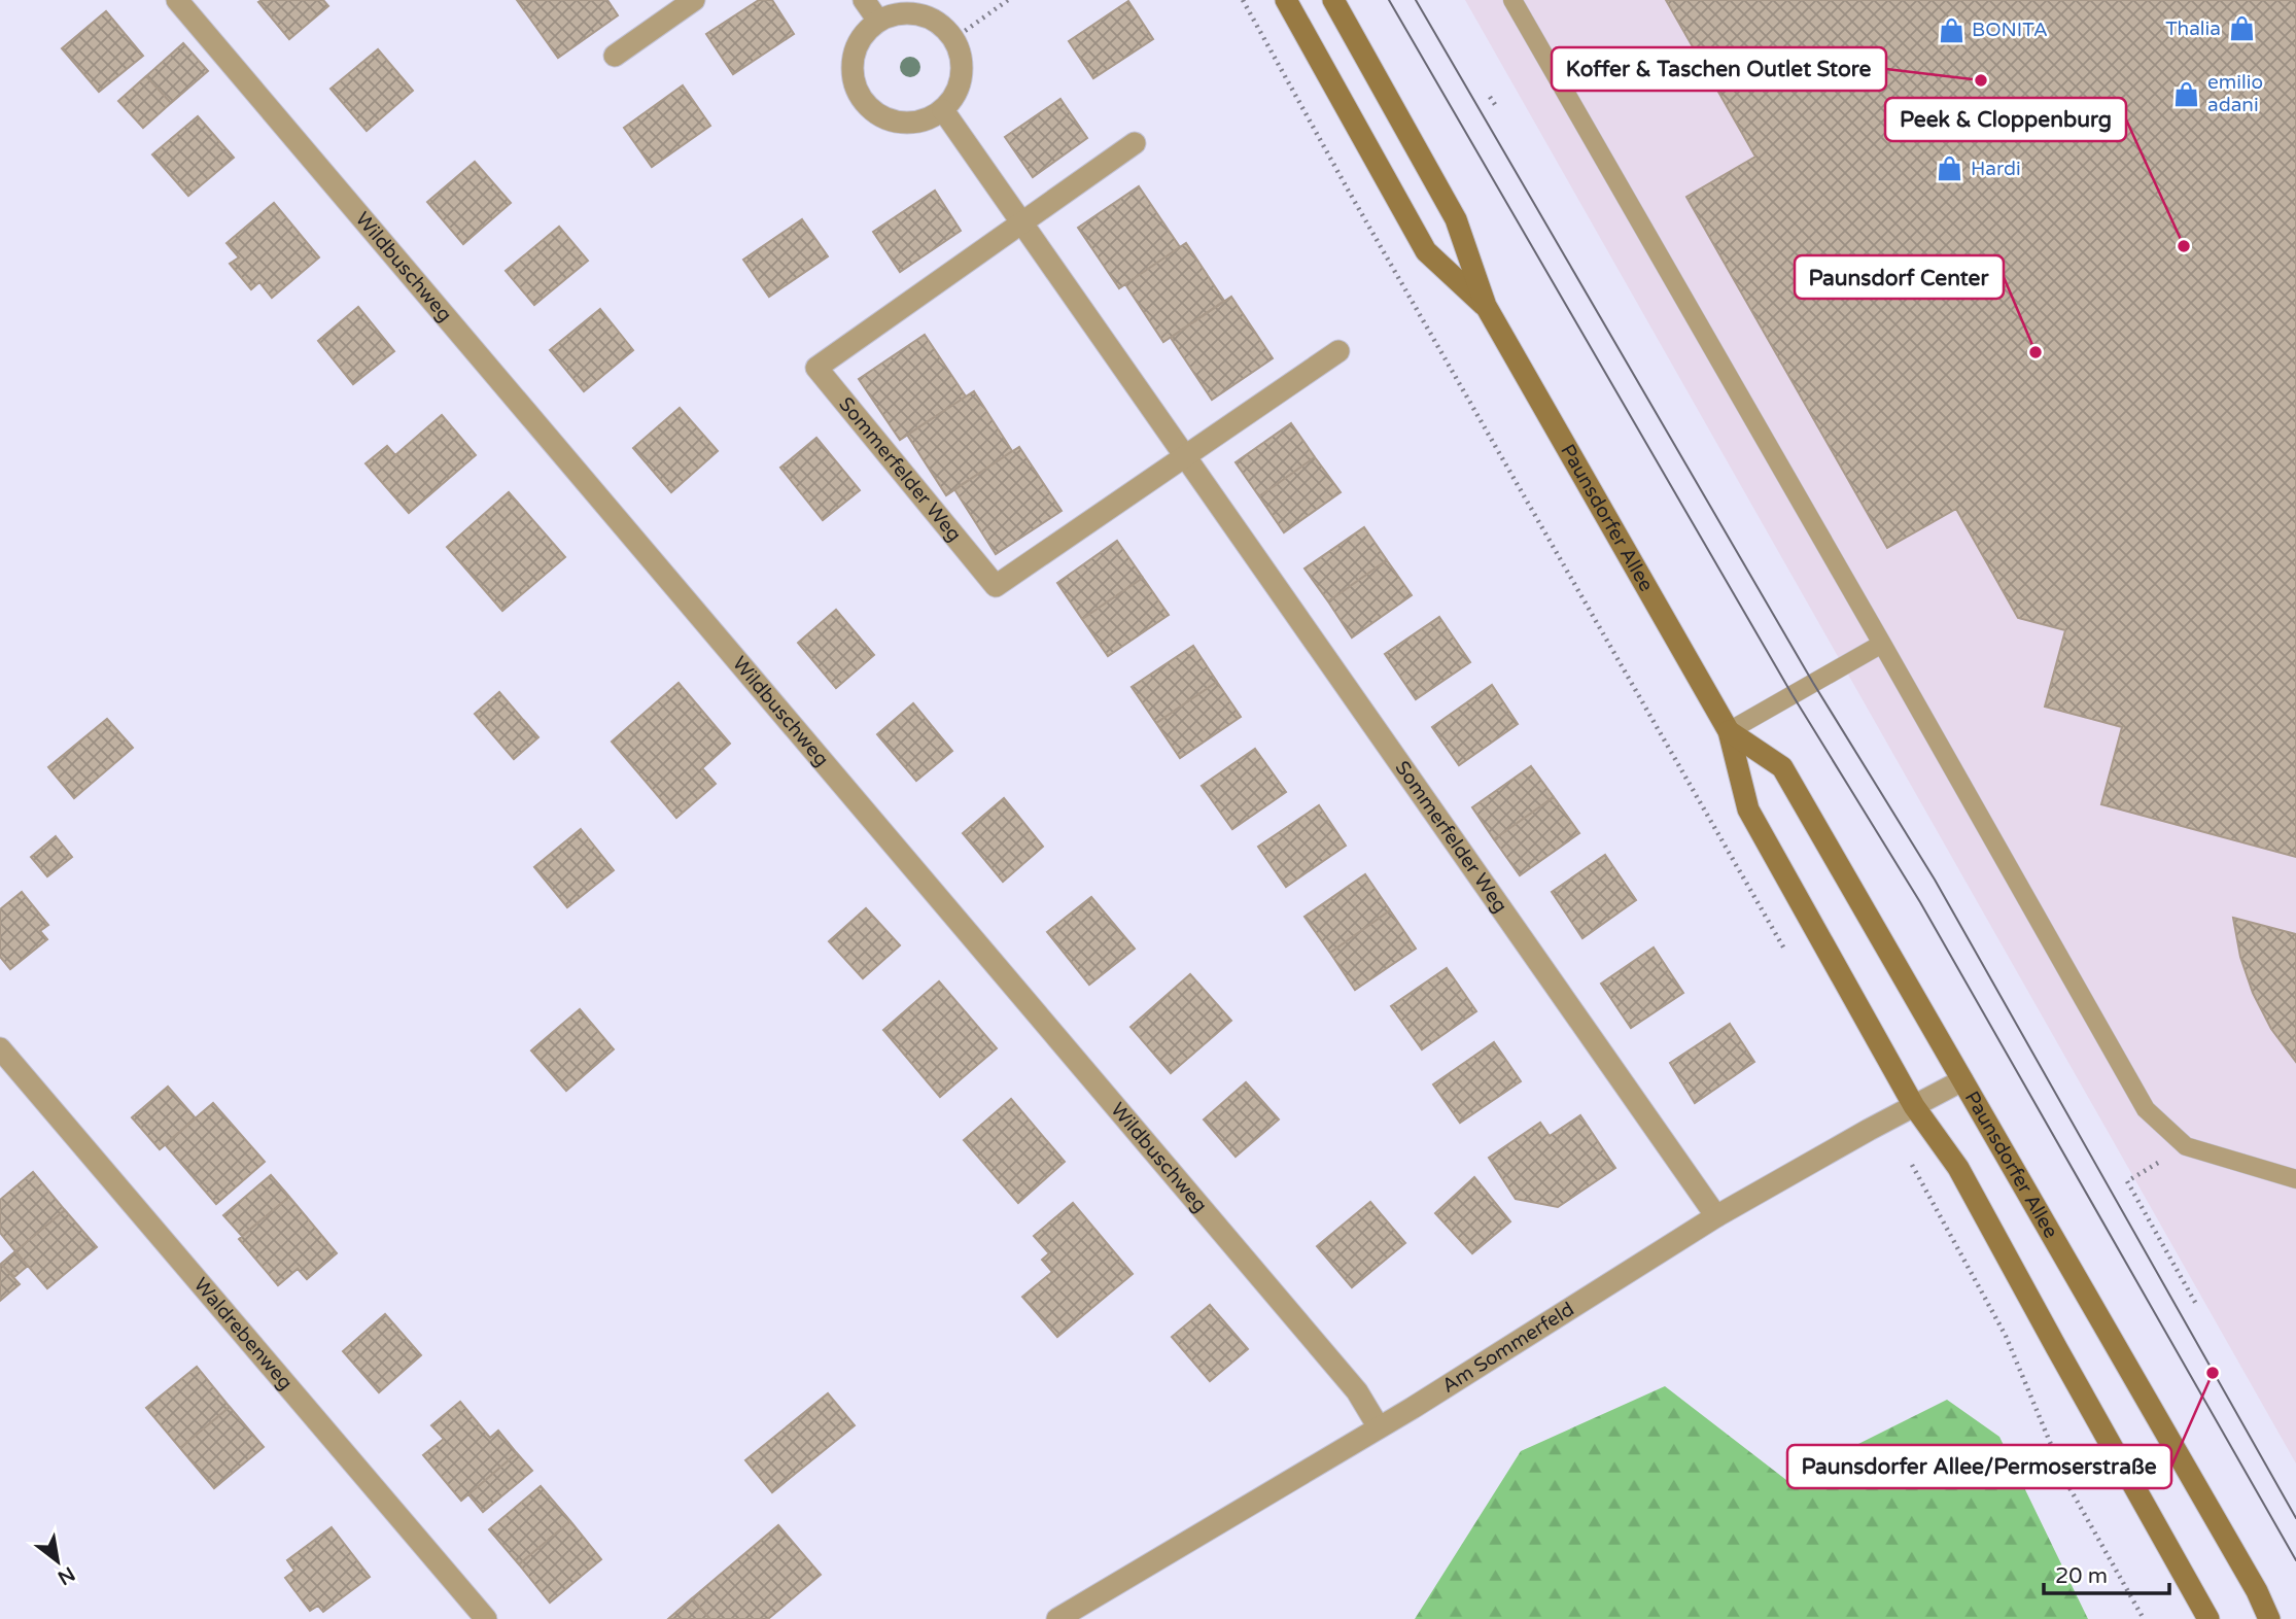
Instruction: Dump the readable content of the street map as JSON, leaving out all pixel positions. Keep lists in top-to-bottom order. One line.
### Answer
{"streets":{"main road":["Paunsdorfer Allee"],"street":["Wildbuschweg","Sommerfelder Weg","Waldrebenweg","Am Sommerfeld"]},"crossings":[["Wildbuschweg","Am Sommerfeld"],["Sommerfelder Weg","Am Sommerfeld"],["Paunsdorfer Allee","Am Sommerfeld"]],"places":{"shop":["Thalia","BONITA","emilio adani","Hardi"],"other":["Koffer & Taschen Outlet Store","Peek & Cloppenburg","Paunsdorf Center","Paunsdorfer Allee/Permoserstraße"]},"scale_bar":"20 m","north":"bottom right"}
